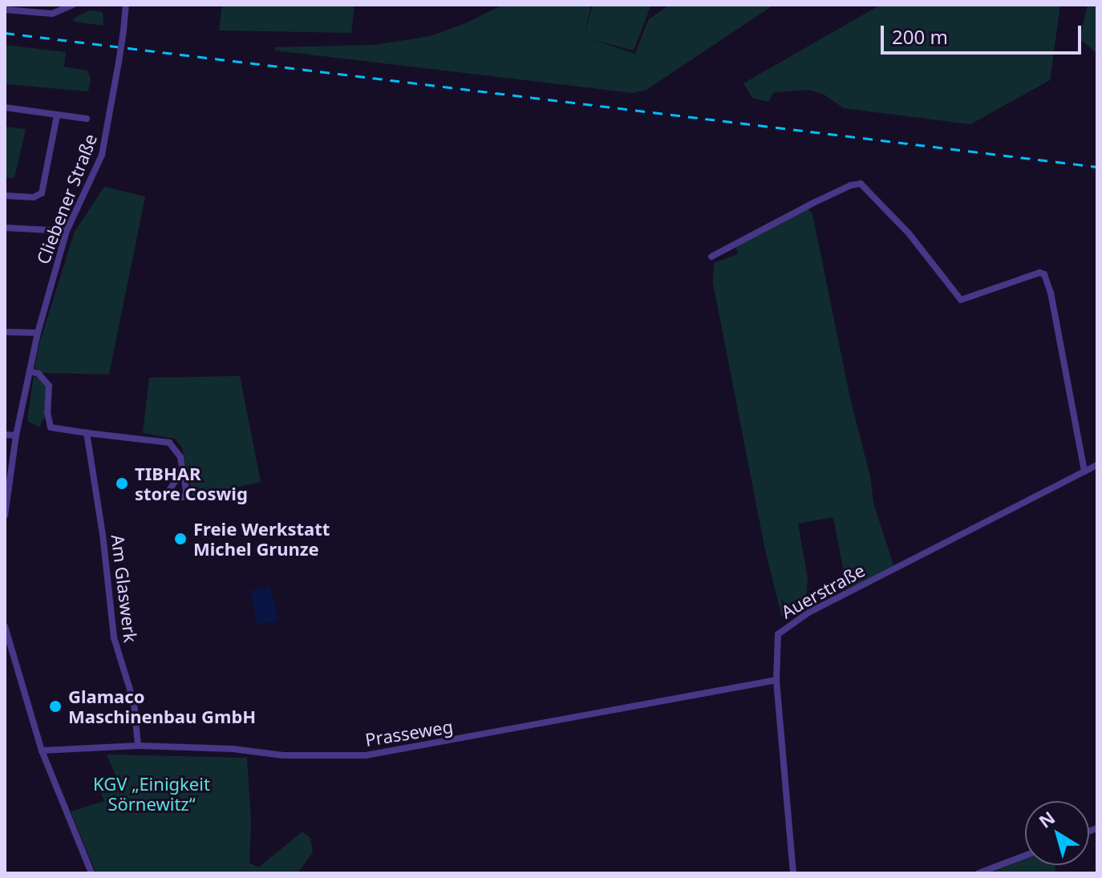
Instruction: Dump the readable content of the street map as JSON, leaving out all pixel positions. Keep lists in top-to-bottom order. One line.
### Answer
{"streets":{"street":["Cliebener Straße","Am Glaswerk","Auerstraße","Prasseweg"]},"crossings":[["Am Glaswerk","Prasseweg"],["Auerstraße","Prasseweg"]],"parks":["KGV „Einigkeit Sörnewitz“"],"places":["TIBHAR store Coswig","Freie Werkstatt Michel Grunze","Glamaco Maschinenbau GmbH"],"scale_bar":"200 m","north":"top left"}
